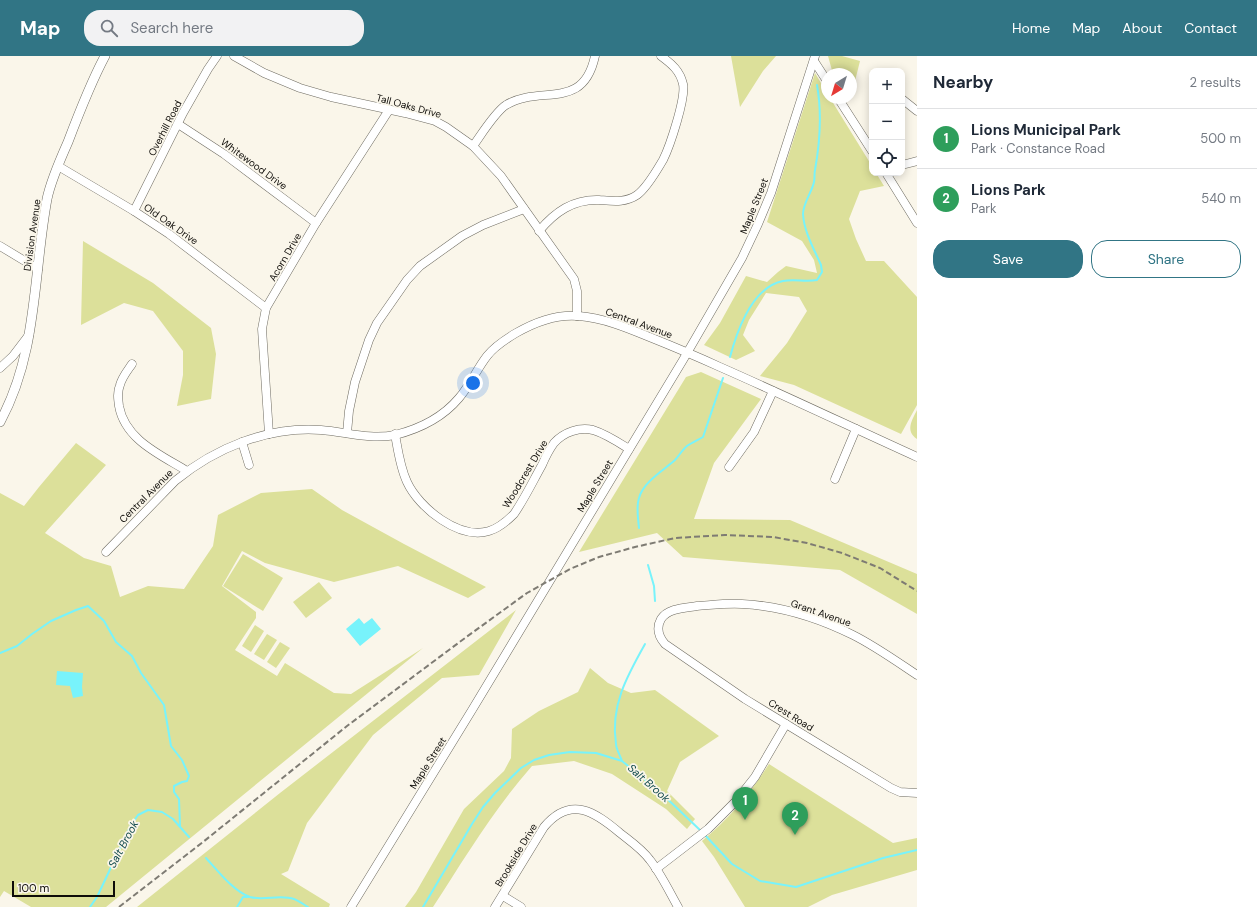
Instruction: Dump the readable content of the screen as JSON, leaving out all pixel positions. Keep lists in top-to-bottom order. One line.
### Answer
{"streets":{"street":["Tall Oaks Drive","Overhill Road","Whitewood Drive","Maple Street","Old Oak Drive","Division Avenue","Acorn Drive","Central Avenue","Woodcrest Drive","Grant Avenue","Crest Road","Brookside Drive"]},"crossings":[["Tall Oaks Drive","Acorn Drive"],["Tall Oaks Drive","Central Avenue"],["Overhill Road","Whitewood Drive"],["Overhill Road","Old Oak Drive"],["Whitewood Drive","Acorn Drive"],["Maple Street","Central Avenue"],["Maple Street","Woodcrest Drive"],["Old Oak Drive","Division Avenue"],["Old Oak Drive","Acorn Drive"],["Acorn Drive","Central Avenue"],["Central Avenue","Woodcrest Drive"],["Grant Avenue","Crest Road"]],"water":["Salt Brook"],"scale_bar":"100 m","north":"bottom left","page":{"header":"Map","search":"Search here","nav":["Home","Map","About","Contact"],"heading":["Nearby","2 results"],"map_buttons":["+","−"],"list":[{"mark":"1","name":"Lions Municipal Park","note":"Park · Constance Road","value":"500 m"},{"mark":"2","name":"Lions Park","note":"Park","value":"540 m"}],"buttons":["Save","Share"],"pins":["1","2"],"scale":"100 m"}}
